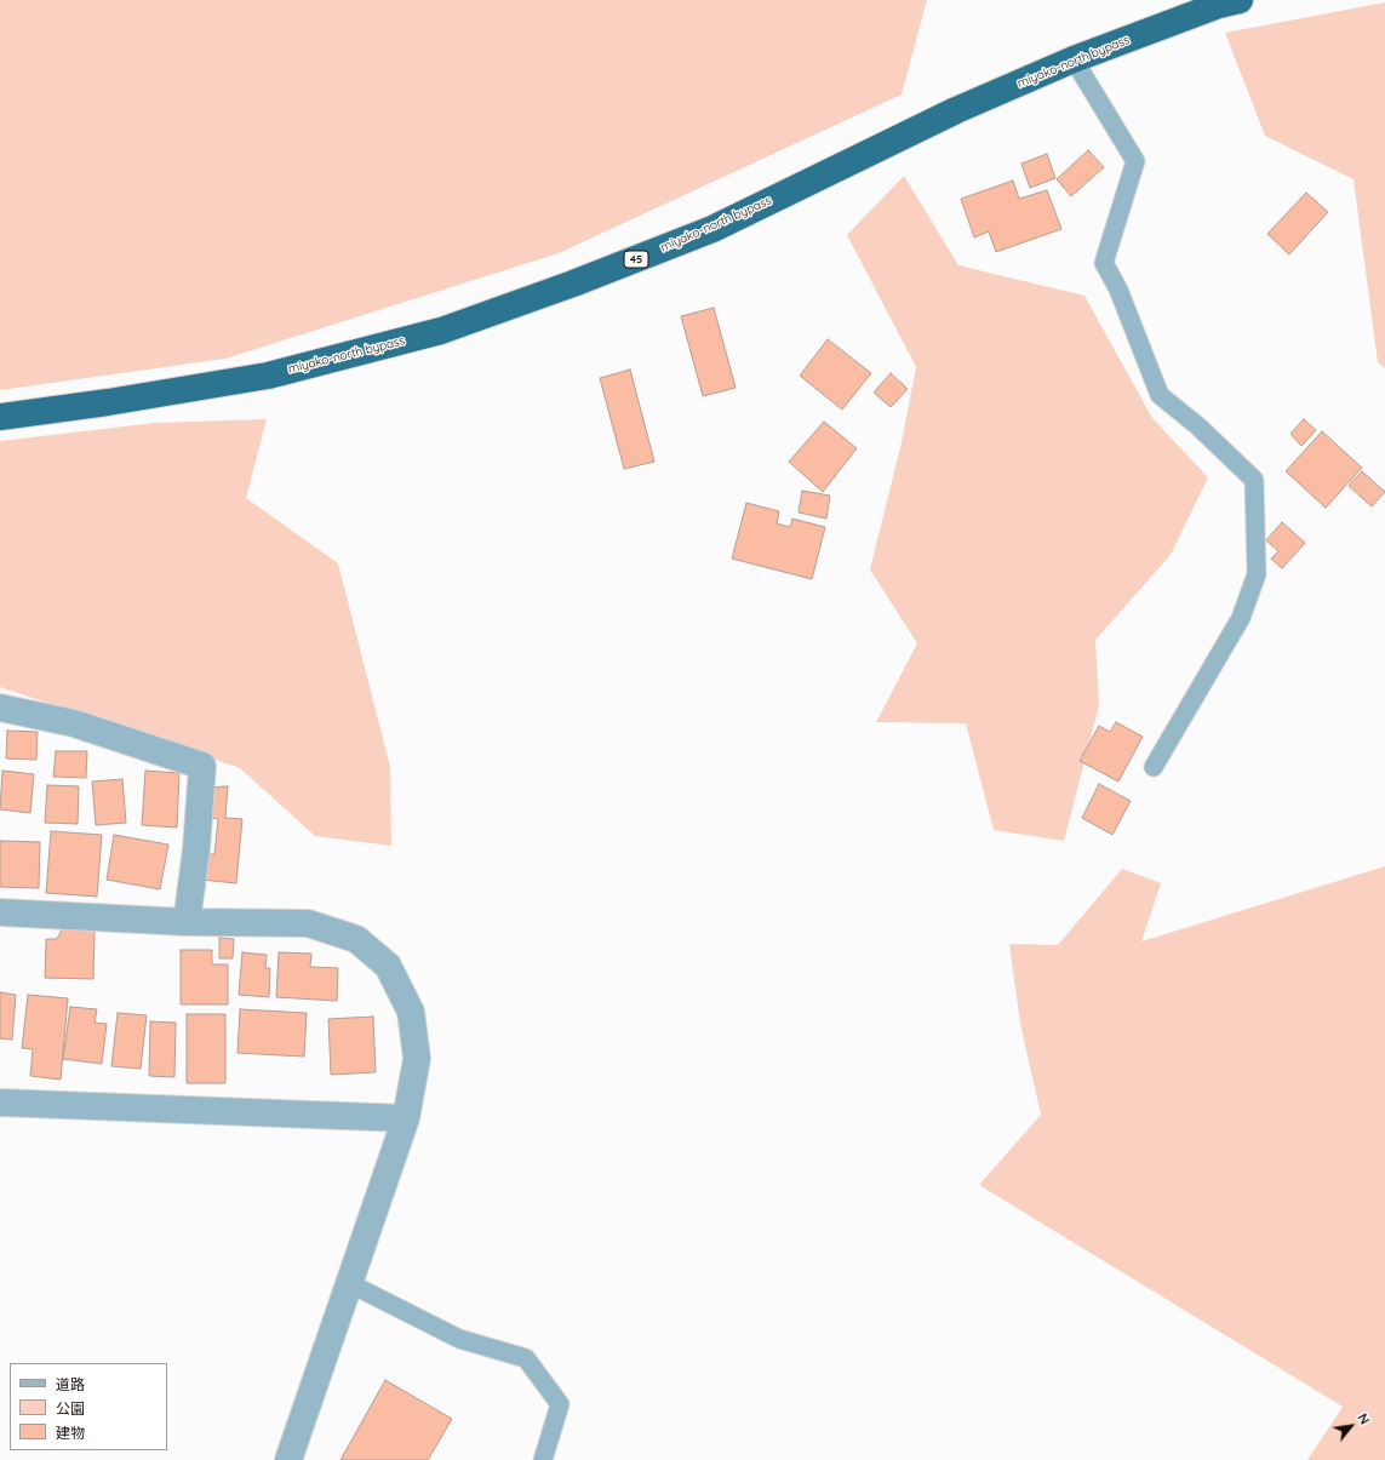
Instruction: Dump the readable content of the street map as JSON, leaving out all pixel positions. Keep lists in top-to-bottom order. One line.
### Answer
{"streets":{"highway":["miyako-north bypass","45"]},"legend":["道路","公園","建物"],"north":"top right"}
